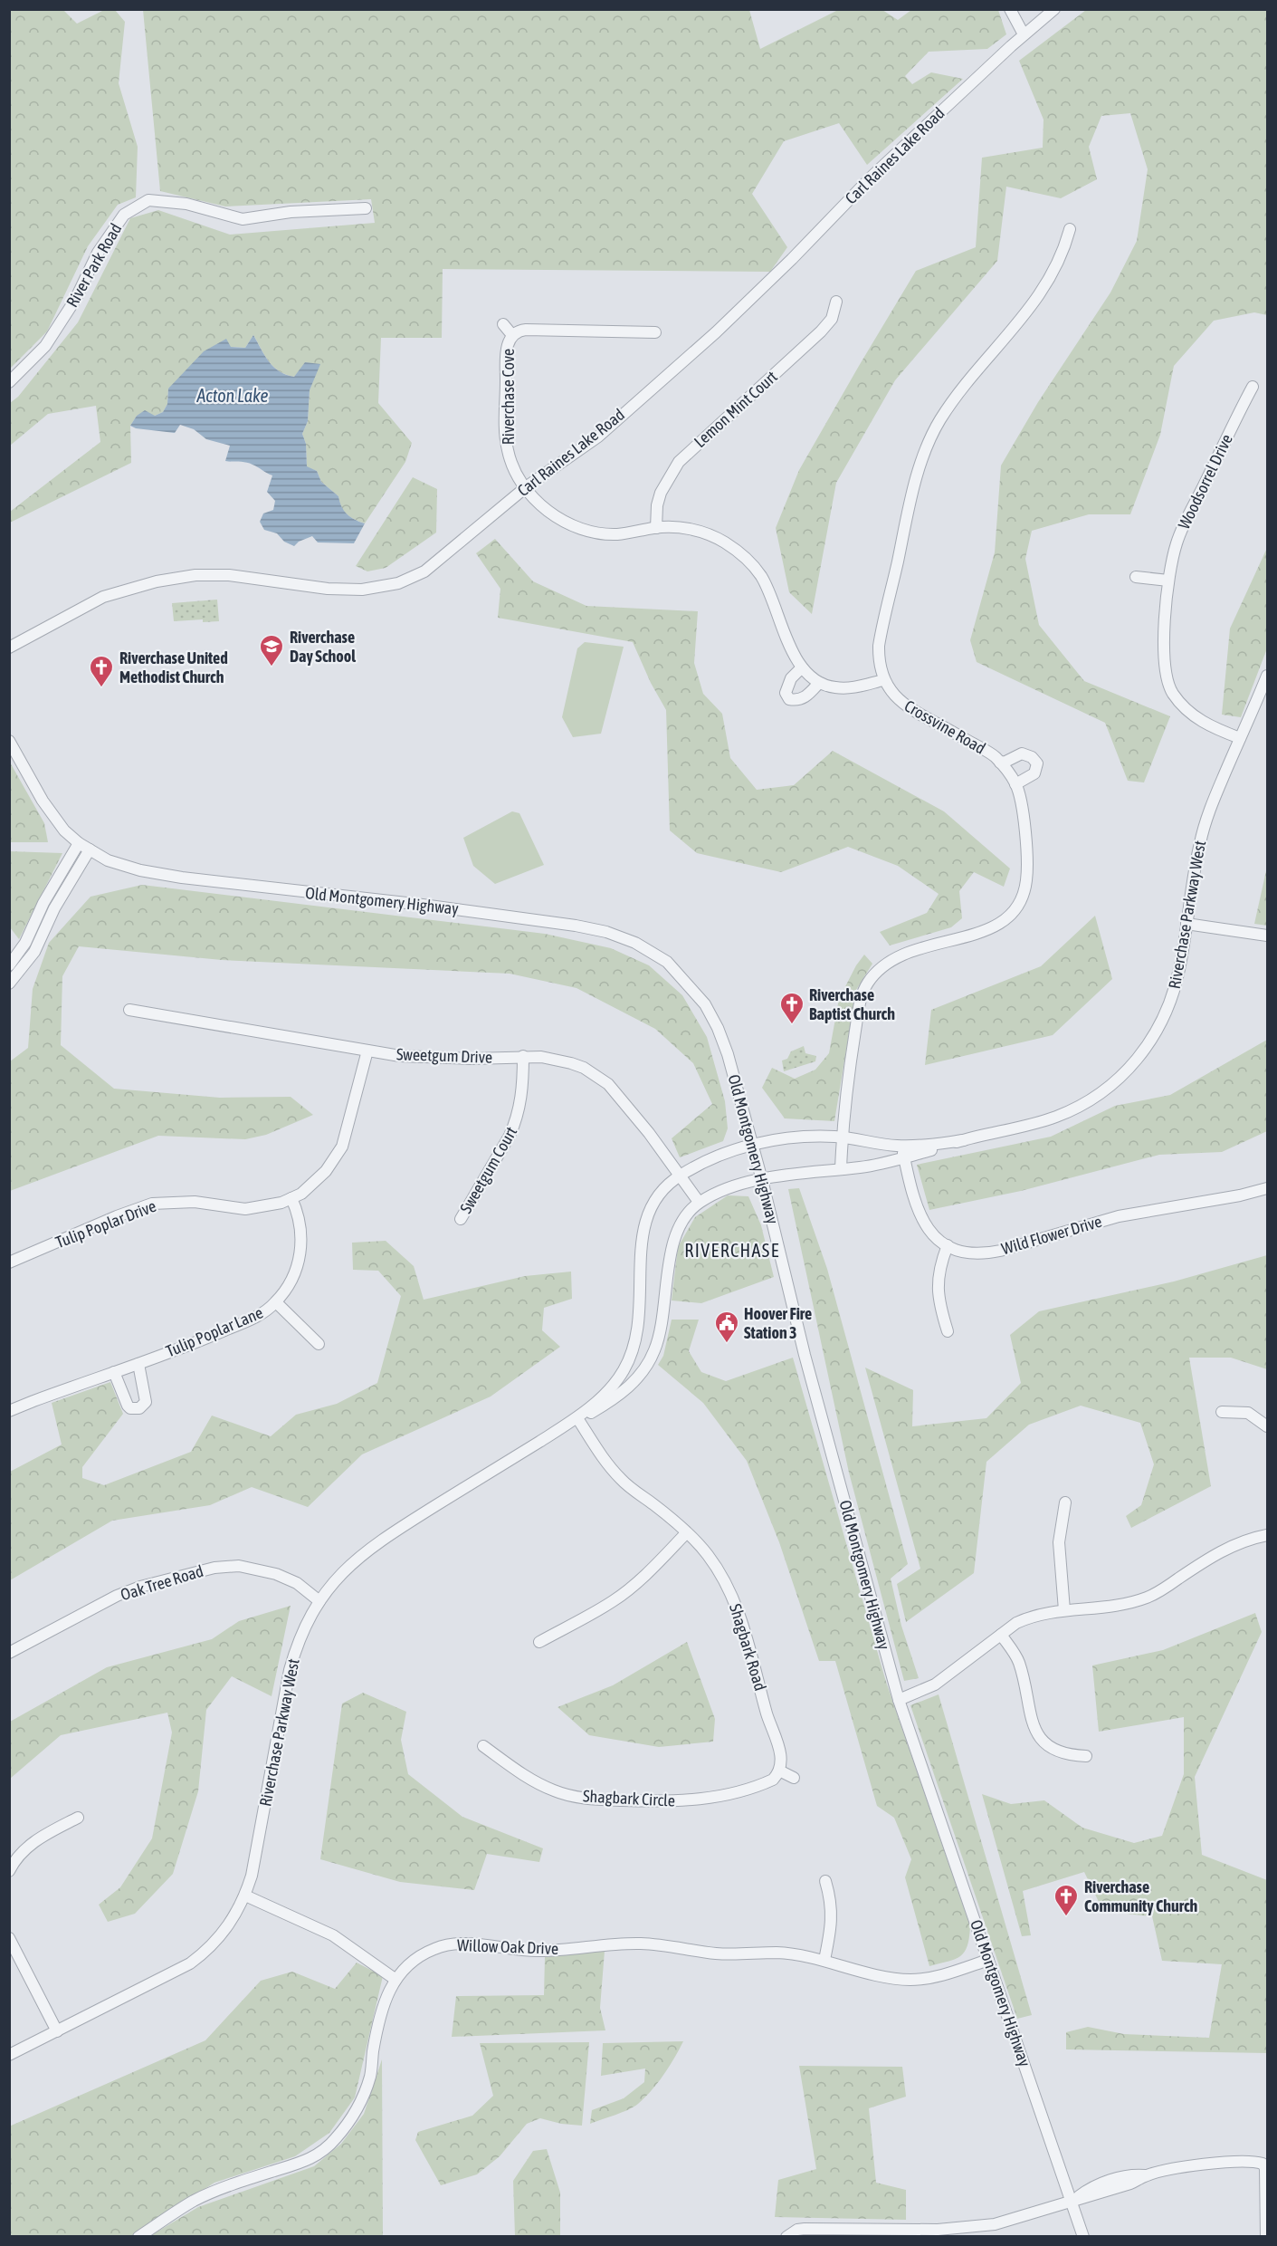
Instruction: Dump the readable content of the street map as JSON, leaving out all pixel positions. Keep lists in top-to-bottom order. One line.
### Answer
{"streets":{"street":["Carl Raines Lake Road","River Park Road","Riverchase Cove","Lemon Mint Court","Woodsorrel Drive","Crossvine Road","Old Montgomery Highway","Riverchase Parkway West","Sweetgum Drive","Sweetgum Court","Tulip Poplar Drive","Wild Flower Drive","Tulip Poplar Lane","Oak Tree Road","Shagbark Road","Shagbark Circle","Willow Oak Drive"]},"crossings":[["Carl Raines Lake Road","Riverchase Cove"],["Riverchase Cove","Lemon Mint Court"],["Woodsorrel Drive","Riverchase Parkway West"],["Crossvine Road","Riverchase Parkway West"],["Old Montgomery Highway","Riverchase Parkway West"],["Old Montgomery Highway","Willow Oak Drive"],["Riverchase Parkway West","Sweetgum Drive"],["Riverchase Parkway West","Wild Flower Drive"],["Riverchase Parkway West","Oak Tree Road"],["Riverchase Parkway West","Shagbark Road"],["Sweetgum Drive","Sweetgum Court"],["Sweetgum Drive","Tulip Poplar Drive"],["Tulip Poplar Drive","Tulip Poplar Lane"],["Shagbark Road","Shagbark Circle"]],"districts":["RIVERCHASE"],"water":["Acton Lake"],"places":{"school or university":["Riverchase Day School"],"church":["Riverchase United Methodist Church","Riverchase Baptist Church","Riverchase Community Church"],"public building":["Hoover Fire Station 3"]}}
